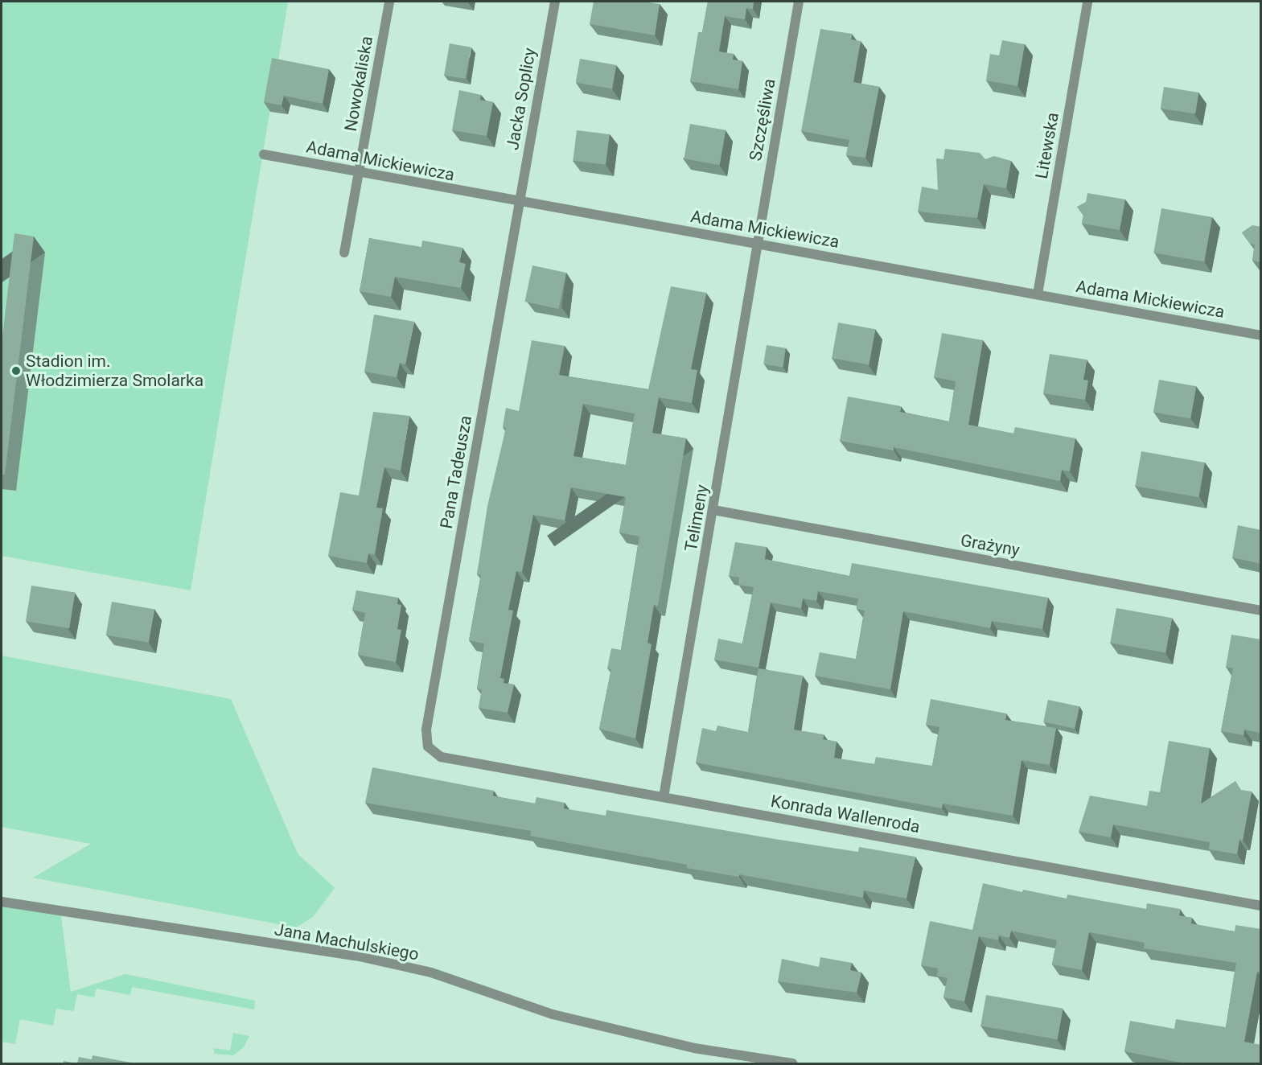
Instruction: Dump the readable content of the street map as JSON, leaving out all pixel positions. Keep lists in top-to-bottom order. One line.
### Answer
{"streets":{"street":["Nowokaliska","Jacka Soplicy","Szczęśliwa","Litewska","Adama Mickiewicza","Pana Tadeusza","Telimeny","Grażyny","Konrada Wallenroda","Jana Machulskiego"]},"crossings":[["Nowokaliska","Adama Mickiewicza"],["Jacka Soplicy","Adama Mickiewicza"],["Jacka Soplicy","Pana Tadeusza"],["Szczęśliwa","Adama Mickiewicza"],["Szczęśliwa","Telimeny"],["Litewska","Adama Mickiewicza"],["Adama Mickiewicza","Pana Tadeusza"],["Adama Mickiewicza","Telimeny"],["Pana Tadeusza","Konrada Wallenroda"],["Telimeny","Grażyny"],["Telimeny","Konrada Wallenroda"]],"places":["Stadion im. Włodzimierza Smolarka"]}
